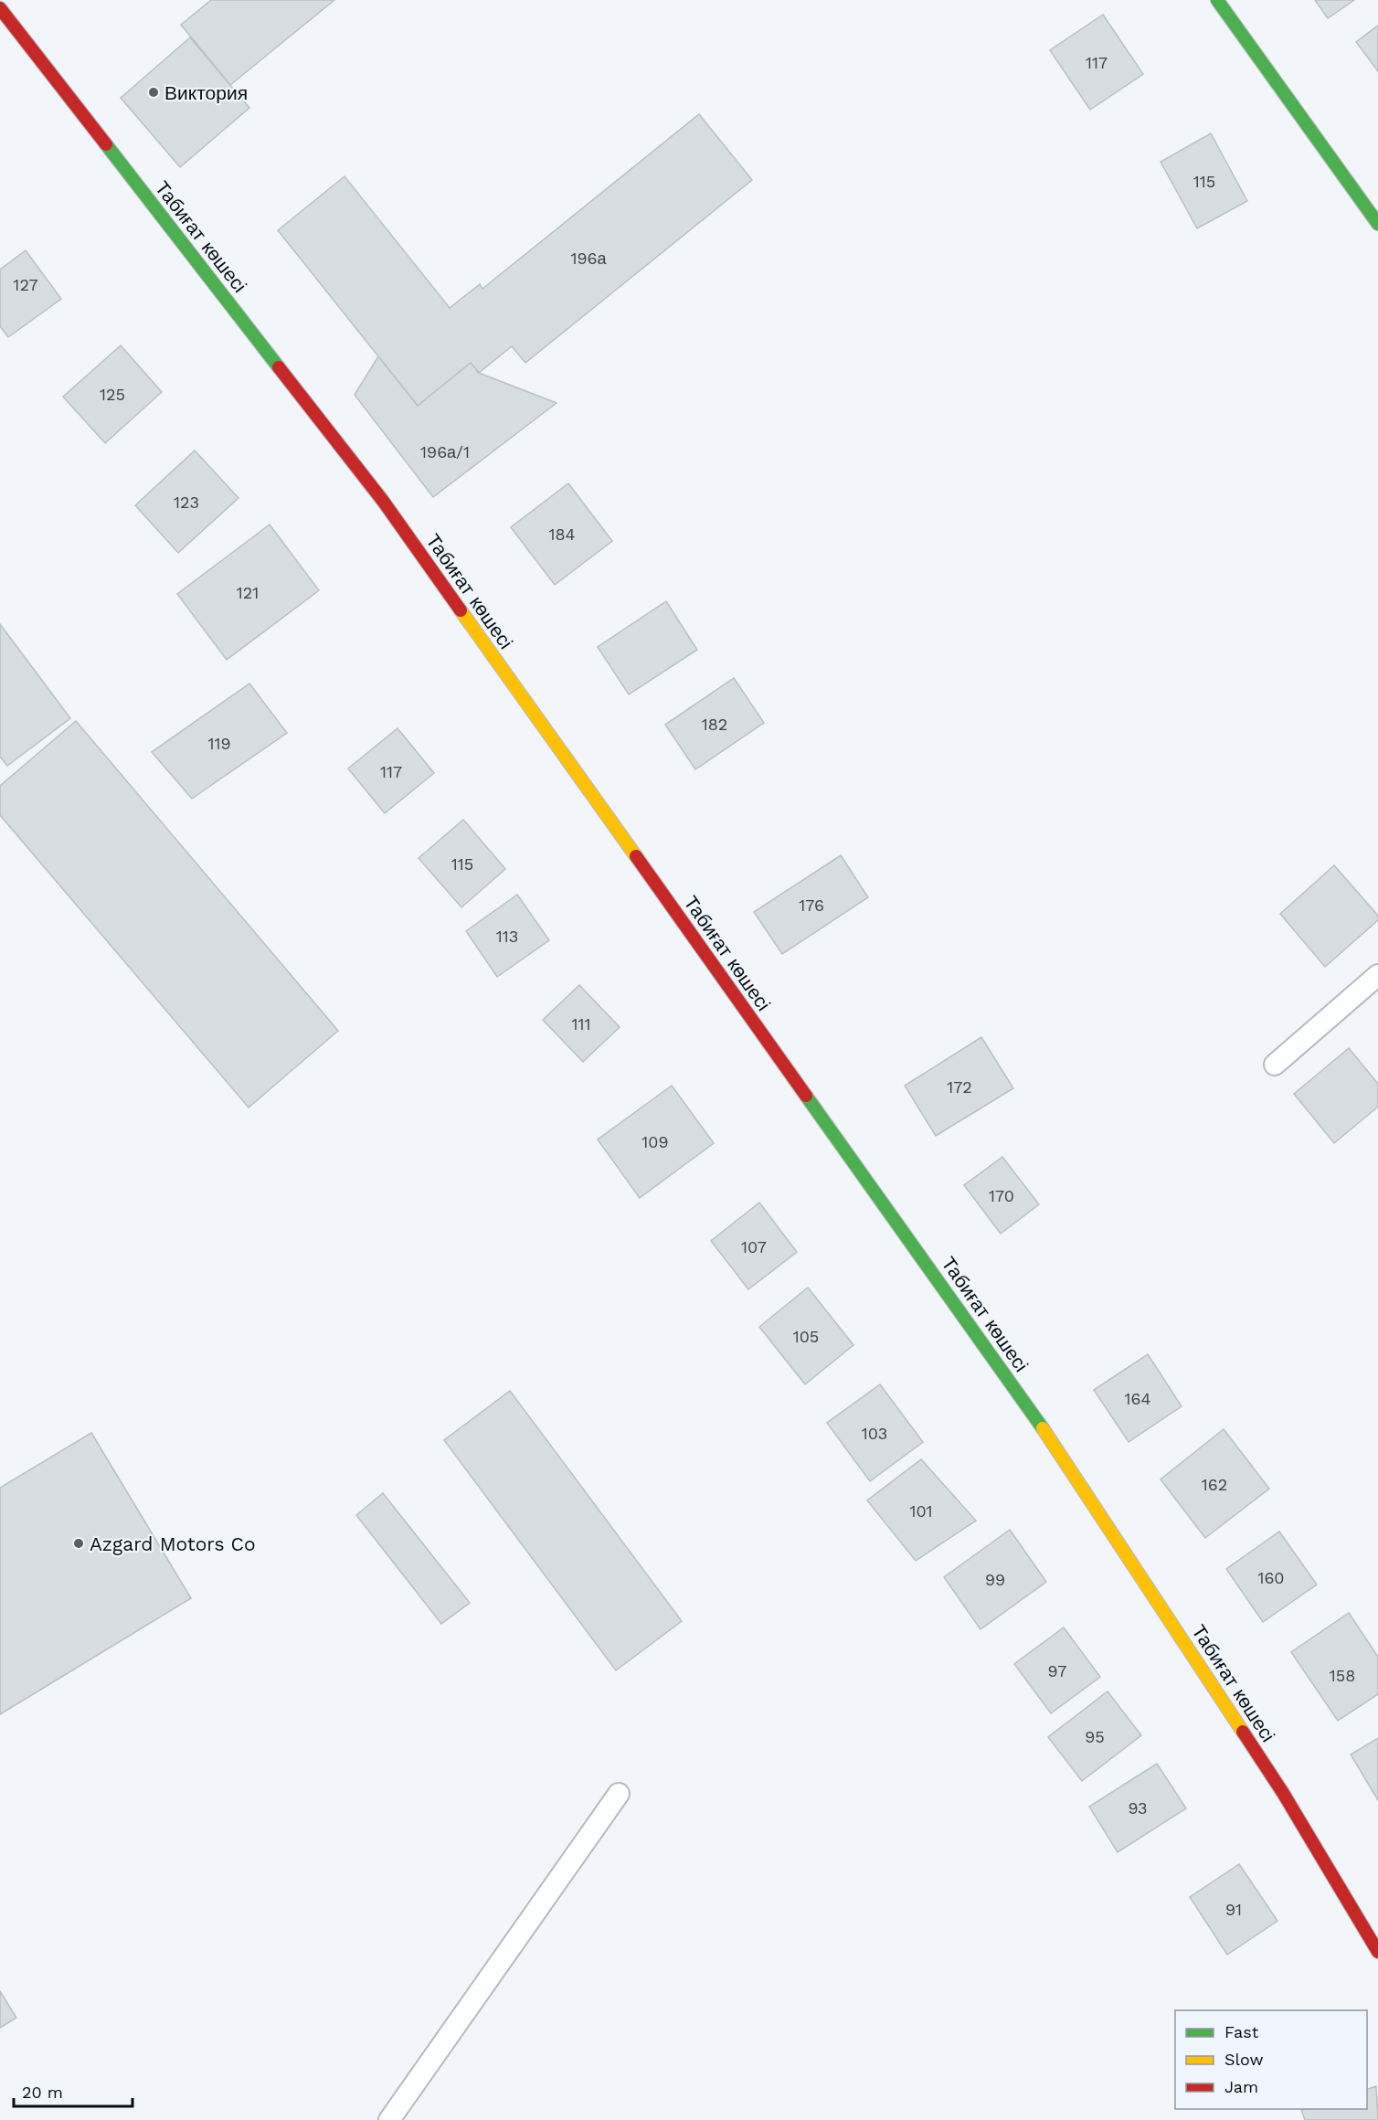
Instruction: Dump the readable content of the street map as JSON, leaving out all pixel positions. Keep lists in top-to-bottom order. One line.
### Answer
{"streets":{"street":["Табиғат көшесі"]},"places":["Виктория","Azgard Motors Co"],"house_numbers":["117","115","196а","127","125","196а/1","123","184","121","182","119","117","115","176","113","111","172","109","170","107","105","164","103","162","101","160","99","97","158","95","93","91"],"legend":["Fast","Slow","Jam"],"scale_bar":"20 m"}
